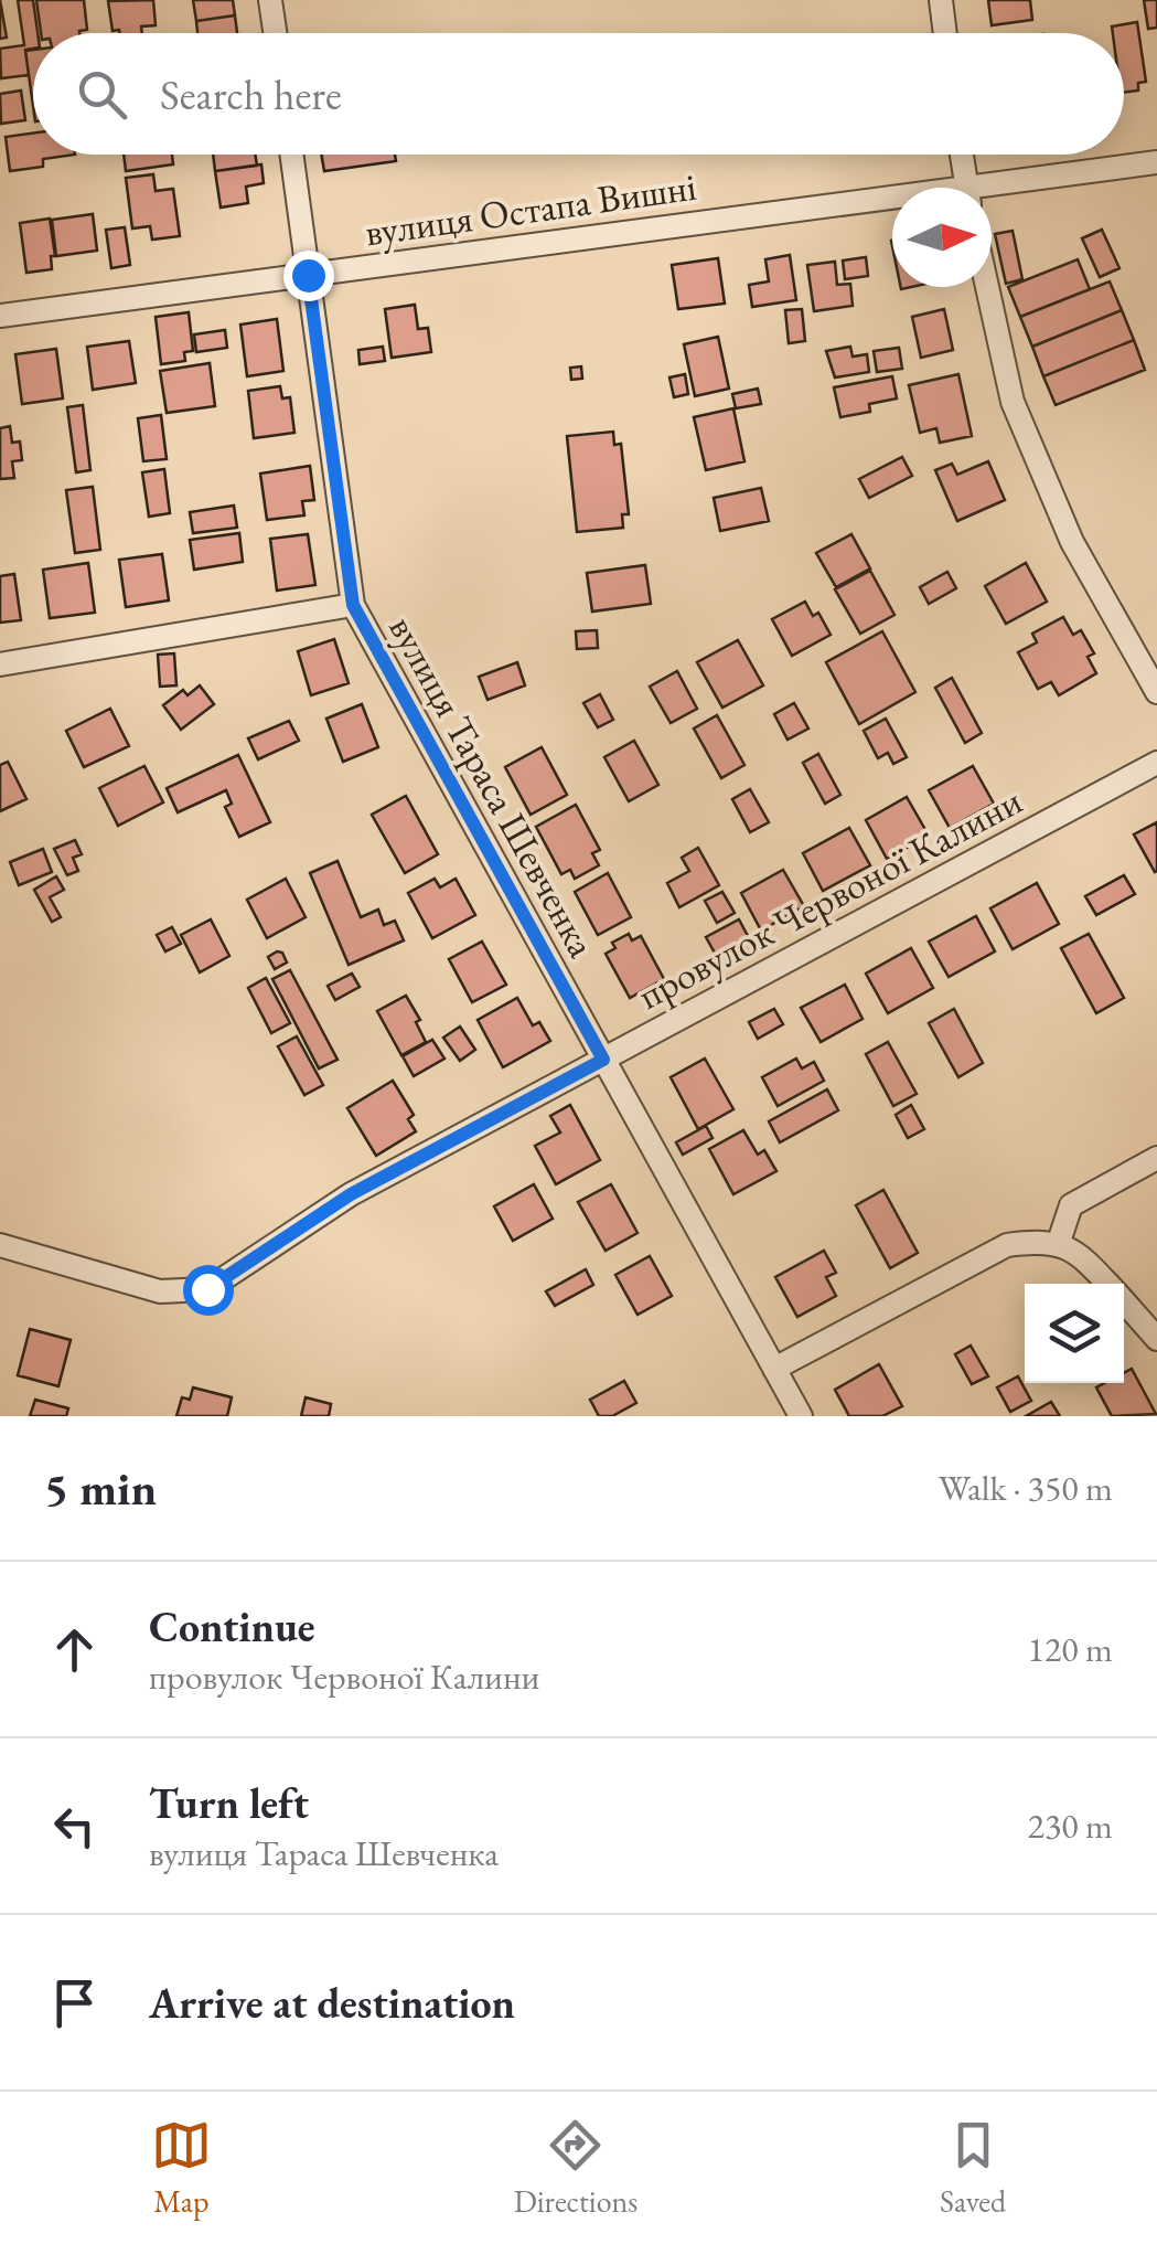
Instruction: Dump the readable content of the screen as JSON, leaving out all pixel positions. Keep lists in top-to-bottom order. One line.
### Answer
{"streets":{"street":["вулиця Остапа Вишні","вулиця Тараса Шевченка","провулок Червоної Калини"]},"crossings":[["вулиця Остапа Вишні","вулиця Тараса Шевченка"],["вулиця Тараса Шевченка","провулок Червоної Калини"]],"north":"right","page":{"search":"Search here","heading":["5 min","Walk · 350 m"],"list":[["Continue","провулок Червоної Калини","120 m"],["Turn left","вулиця Тараса Шевченка","230 m"],"Arrive at destination"],"nav":["Map","Directions","Saved"]}}
